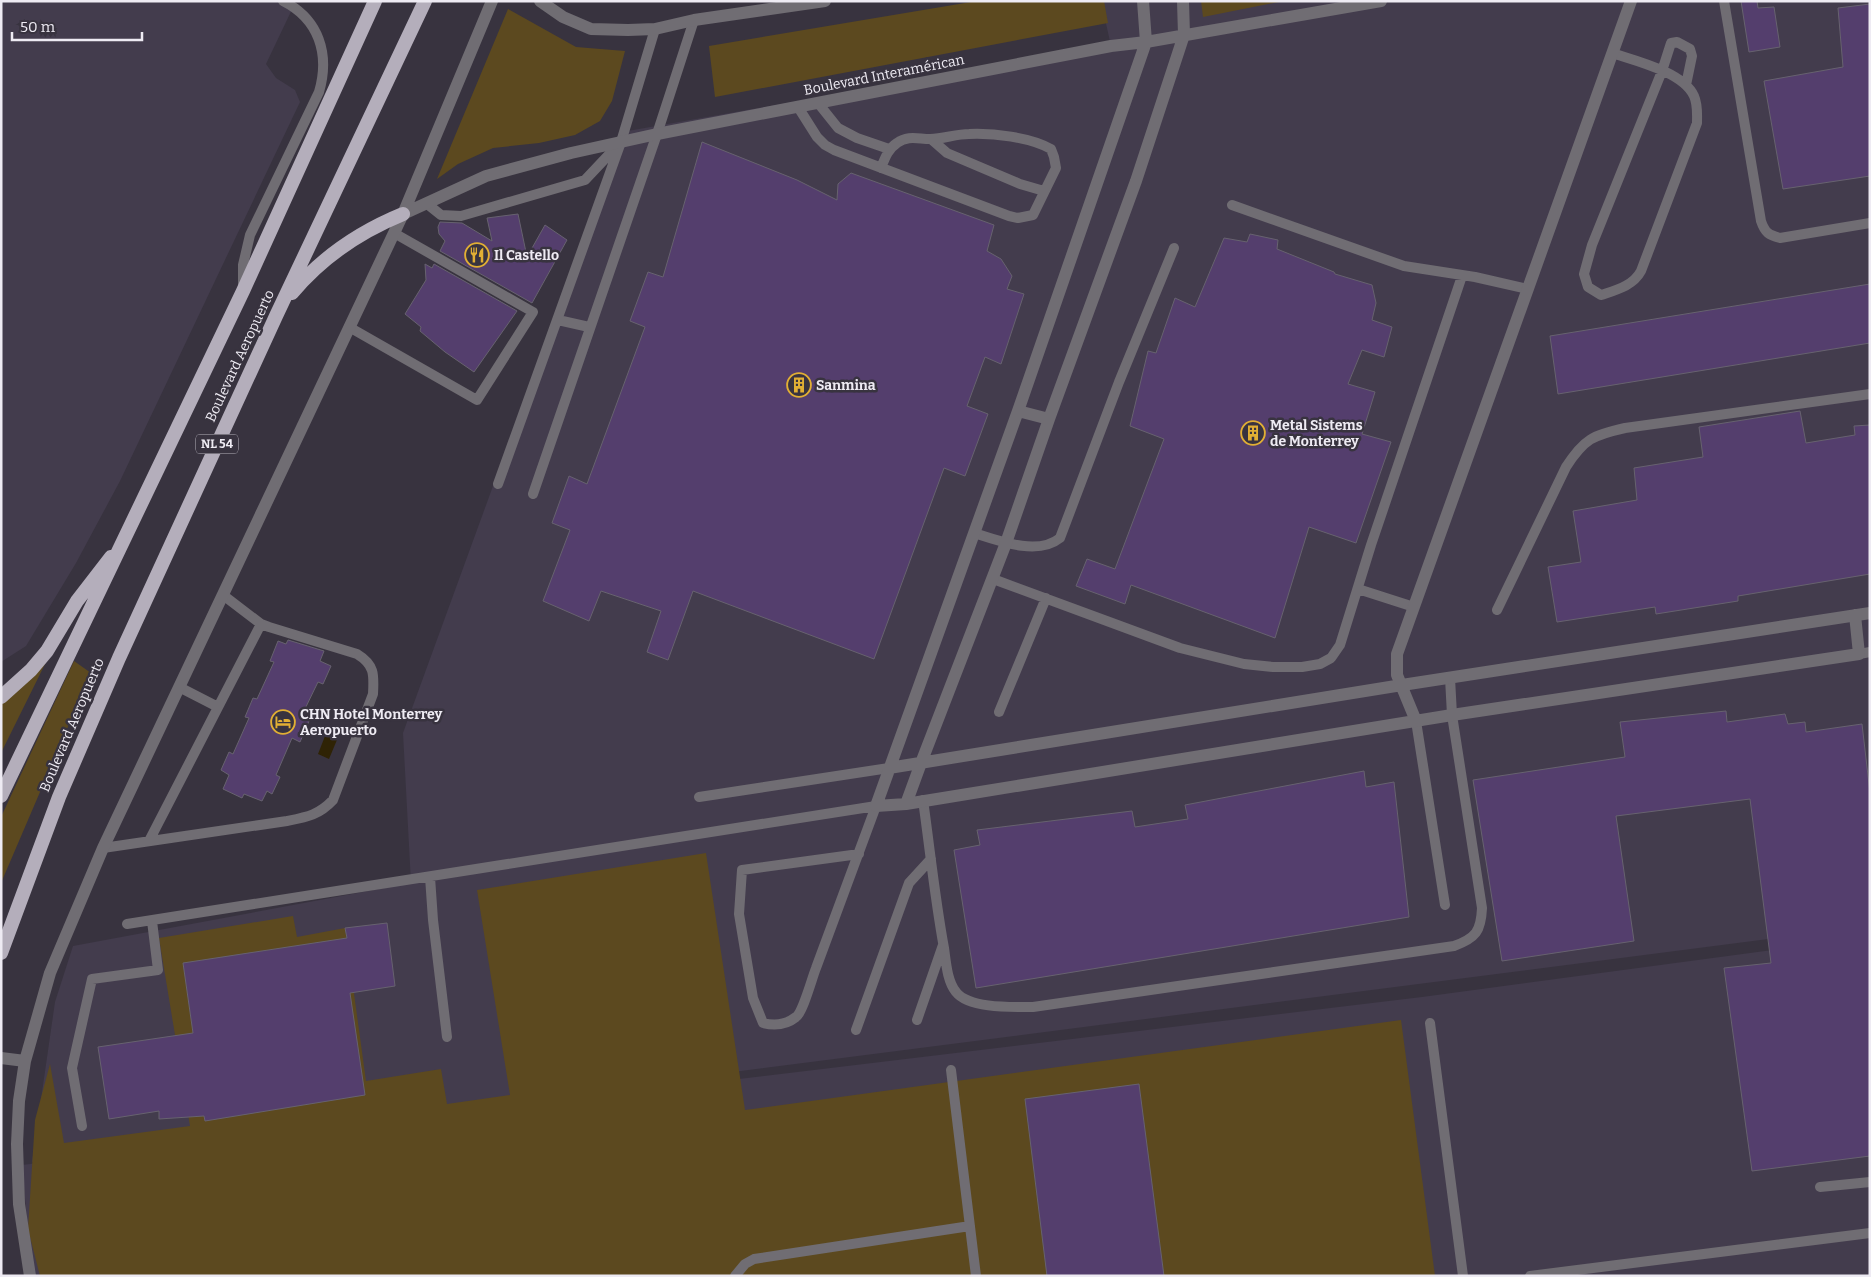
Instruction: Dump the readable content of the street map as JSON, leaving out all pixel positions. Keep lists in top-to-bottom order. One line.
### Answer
{"streets":{"highway":["Boulevard Aeropuerto","NL 54"],"street":["Boulevard Interamérican"]},"places":{"restaurant":["Il Castello"],"building":["Sanmina","Metal Sistems de Monterrey"],"hotel":["CHN Hotel Monterrey Aeropuerto"]},"scale_bar":"50 m"}
